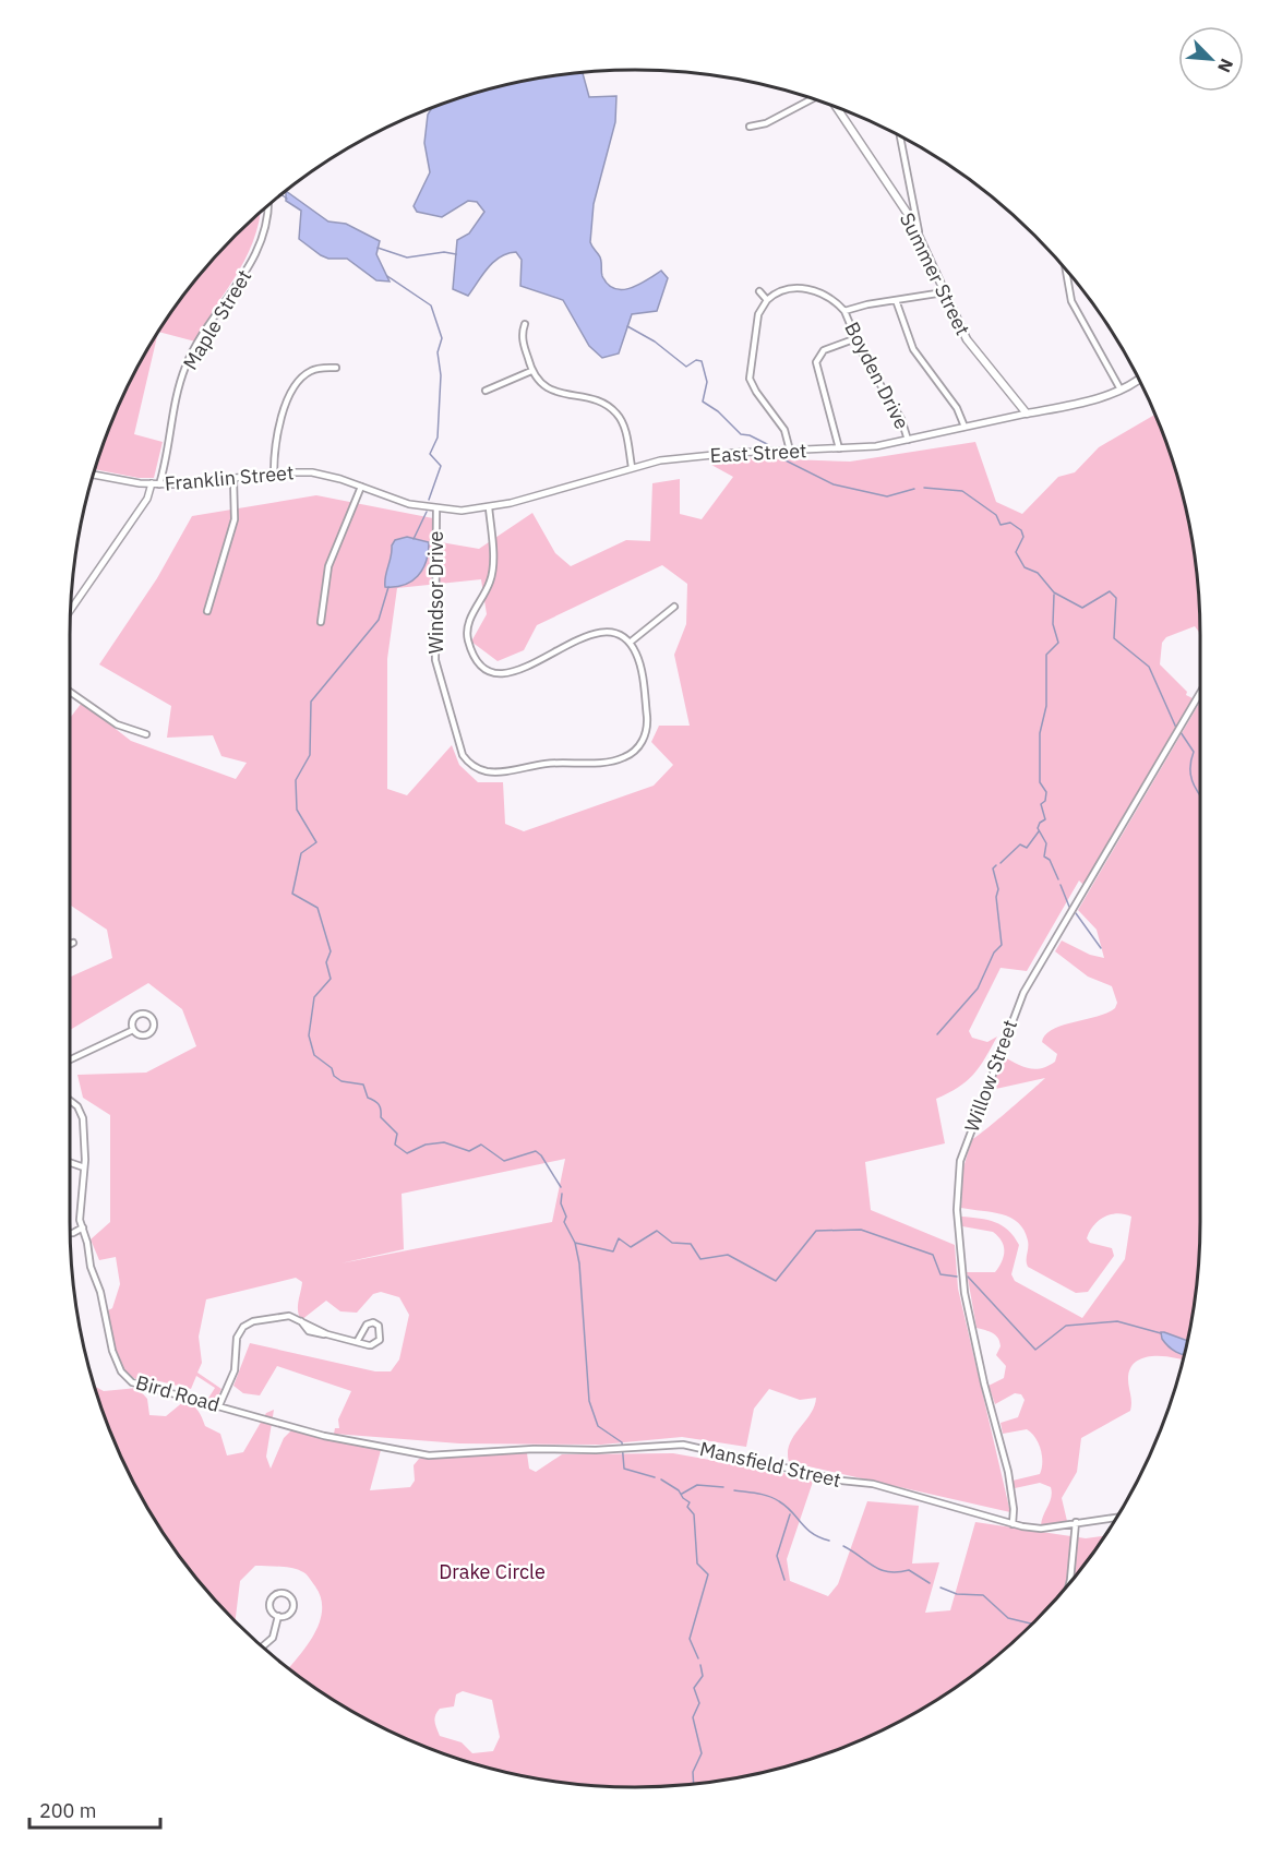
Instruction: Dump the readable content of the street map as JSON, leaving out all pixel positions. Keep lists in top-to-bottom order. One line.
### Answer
{"streets":{"main road":["Summer Street","East Street"],"street":["Maple Street","Boyden Drive","Franklin Street","Windsor Drive","Willow Street","Bird Road","Mansfield Street"]},"crossings":[["Summer Street","East Street"],["Maple Street","Franklin Street"],["Boyden Drive","East Street"],["East Street","Franklin Street"],["East Street","Windsor Drive"],["Willow Street","Mansfield Street"],["Bird Road","Mansfield Street"]],"parks":["Drake Circle"],"scale_bar":"200 m","north":"bottom right"}
